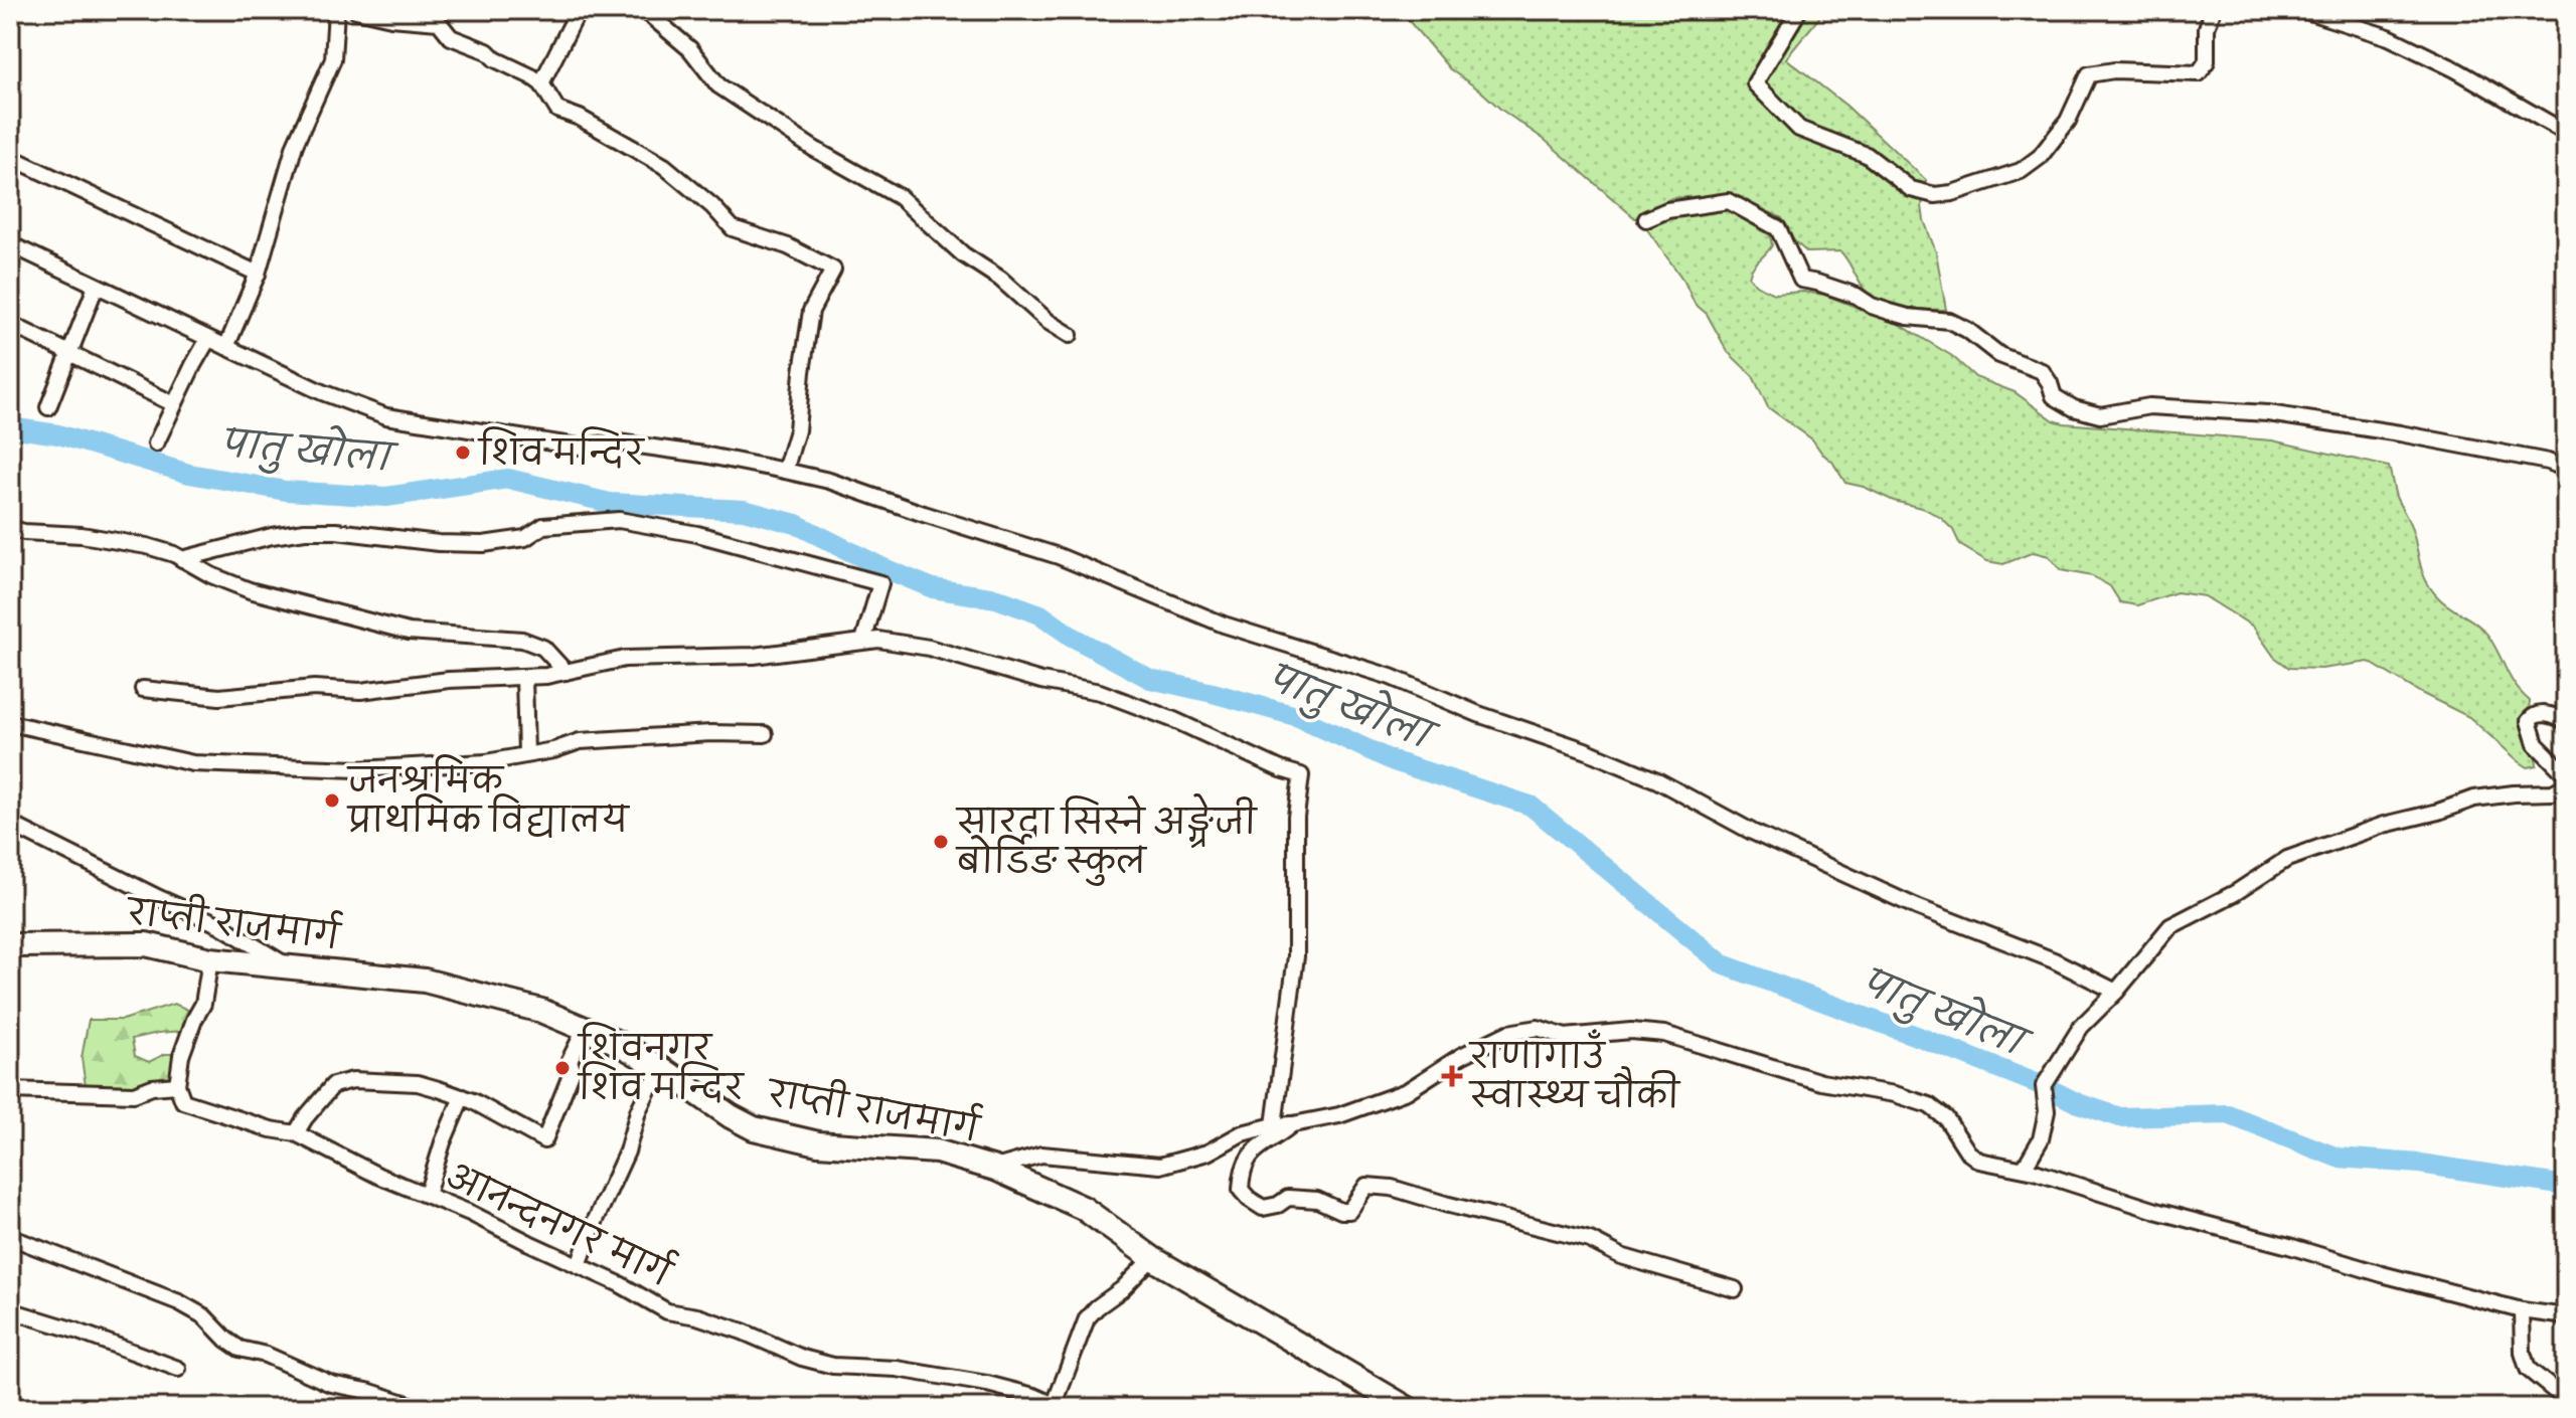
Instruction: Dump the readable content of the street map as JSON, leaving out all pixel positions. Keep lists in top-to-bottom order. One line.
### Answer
{"streets":{"main road":["राप्ती राजमार्ग"],"street":["आनन्दनगर मार्ग"]},"water":["पातु खोला"],"places":{"other":["शिव मन्दिर","जनश्रमिक प्राथमिक विद्यालय","सारदा सिस्ने अङ्ग्रेजी बोर्डिङ स्कुल","शिवनगर शिव मन्दिर"],"health":["राणागाउँ स्वास्थ्य चौकी"]}}
